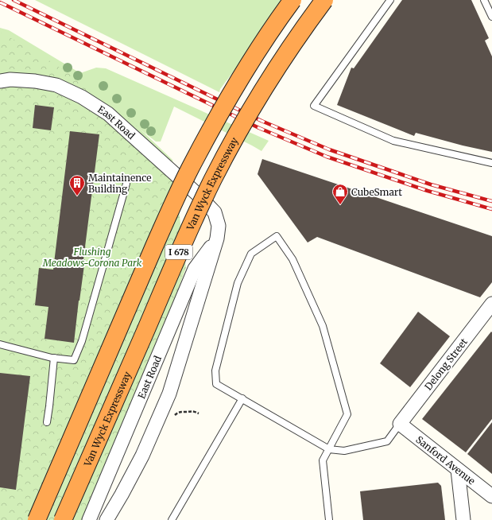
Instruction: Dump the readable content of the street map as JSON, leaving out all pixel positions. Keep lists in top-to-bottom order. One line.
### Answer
{"streets":{"highway":["Van Wyck Expressway","I 678"],"street":["East Road","Delong Street","Sanford Avenue"]},"crossings":[["Delong Street","Sanford Avenue"]],"parks":["Flushing Meadows-Corona Park"],"places":{"building":["Maintainence Building"],"shop":["CubeSmart"]}}
